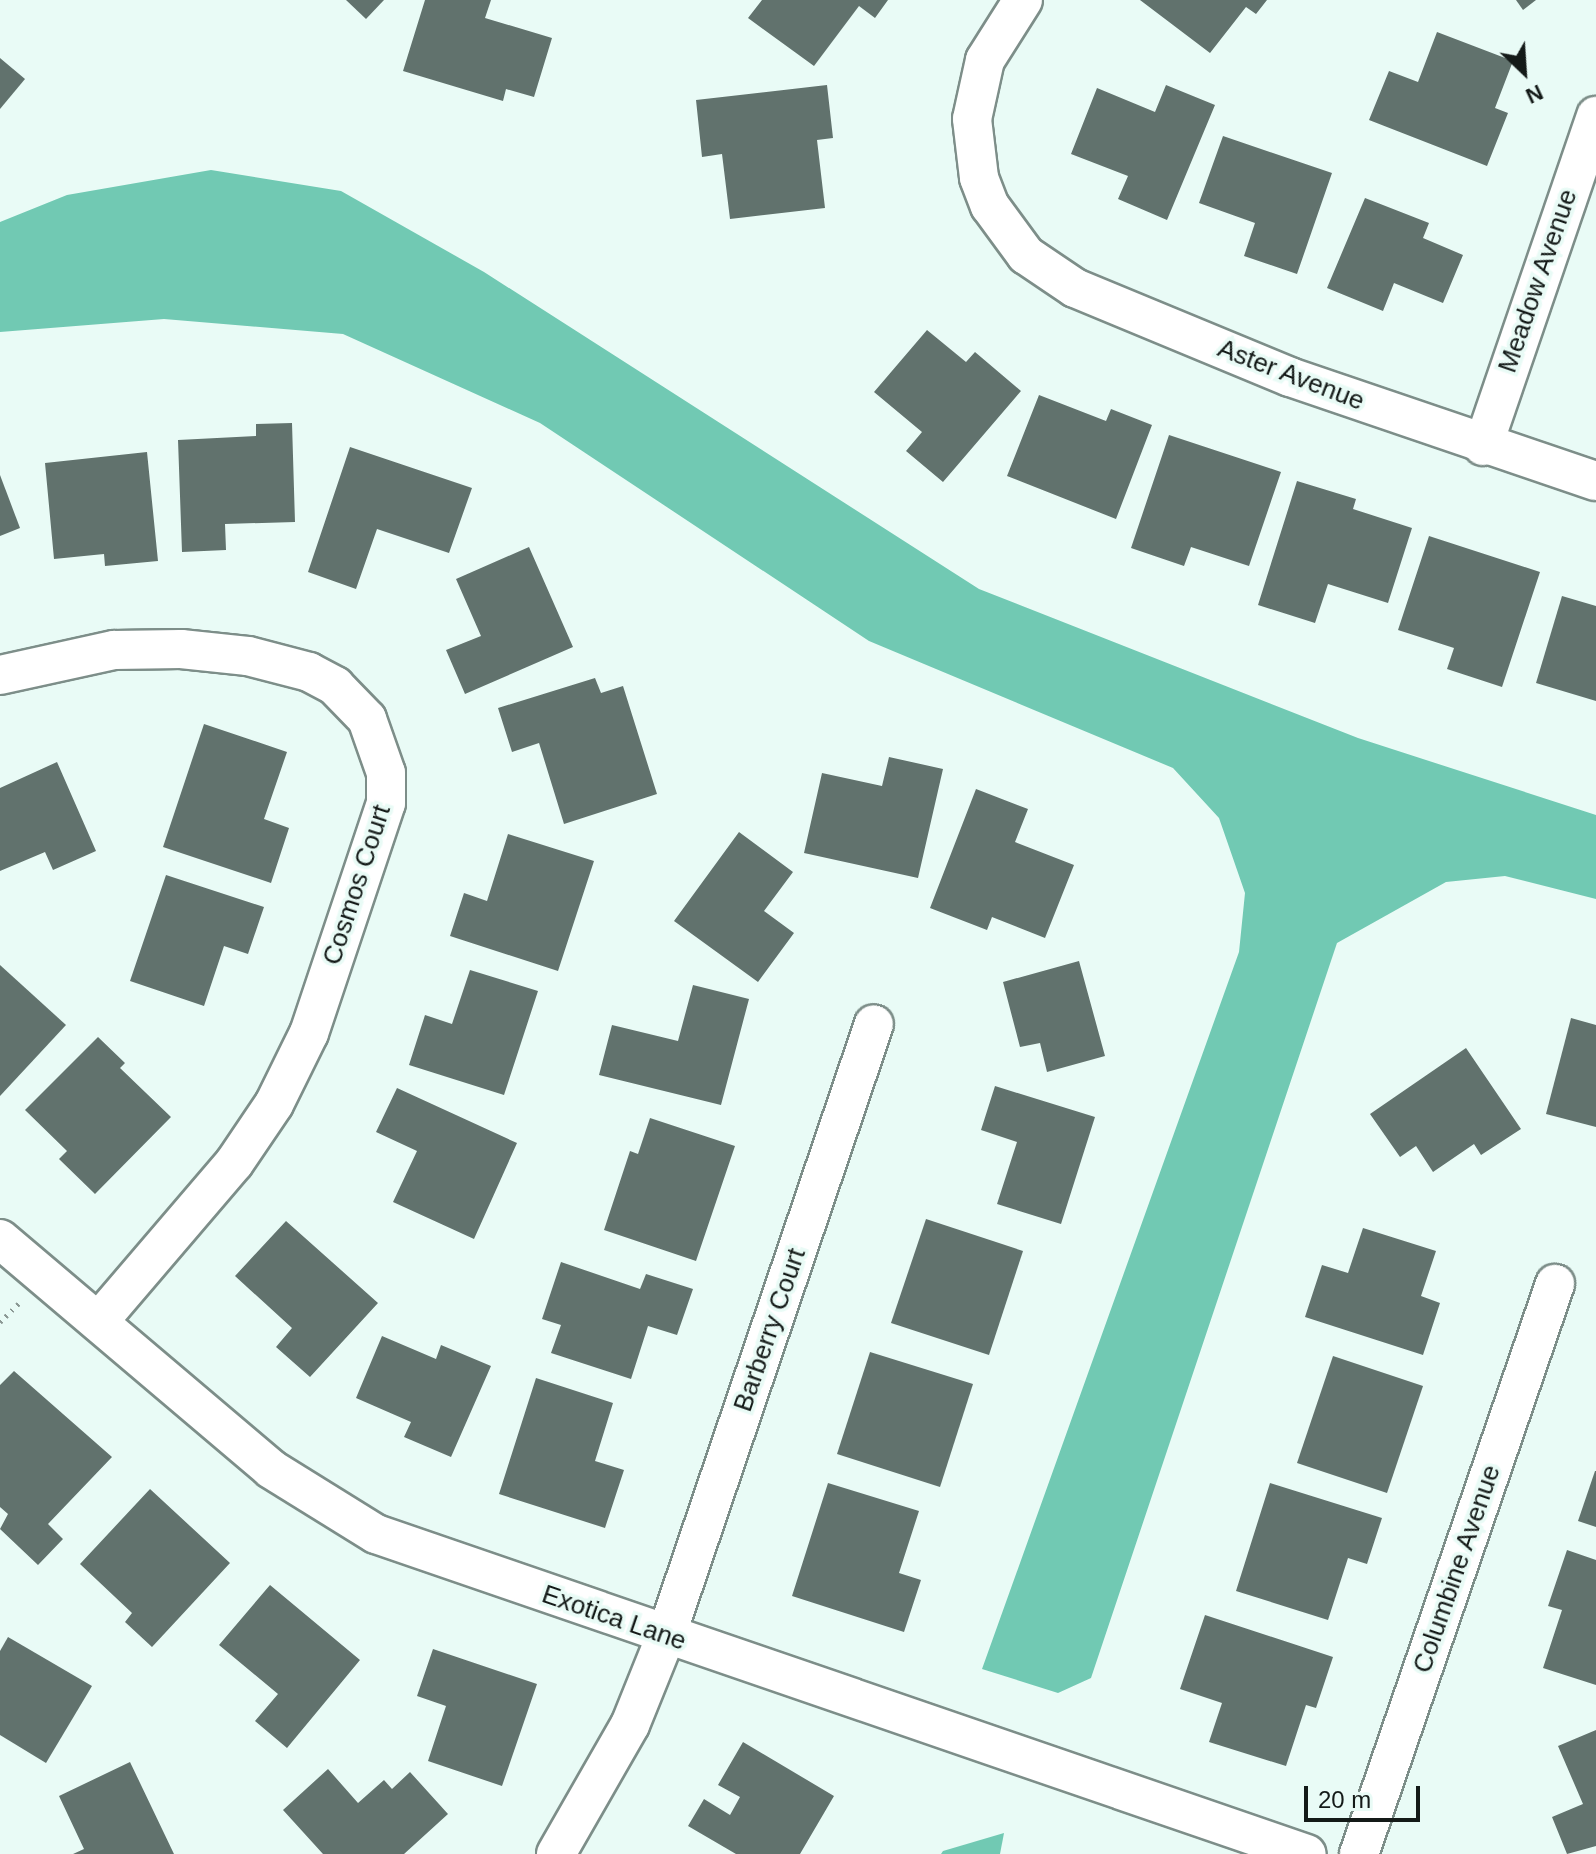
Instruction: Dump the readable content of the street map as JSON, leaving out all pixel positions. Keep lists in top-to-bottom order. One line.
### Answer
{"streets":{"street":["Meadow Avenue","Aster Avenue","Cosmos Court","Barberry Court","Columbine Avenue","Exotica Lane"]},"crossings":[["Meadow Avenue","Aster Avenue"],["Cosmos Court","Exotica Lane"],["Barberry Court","Exotica Lane"]],"scale_bar":"20 m","north":"bottom right"}
